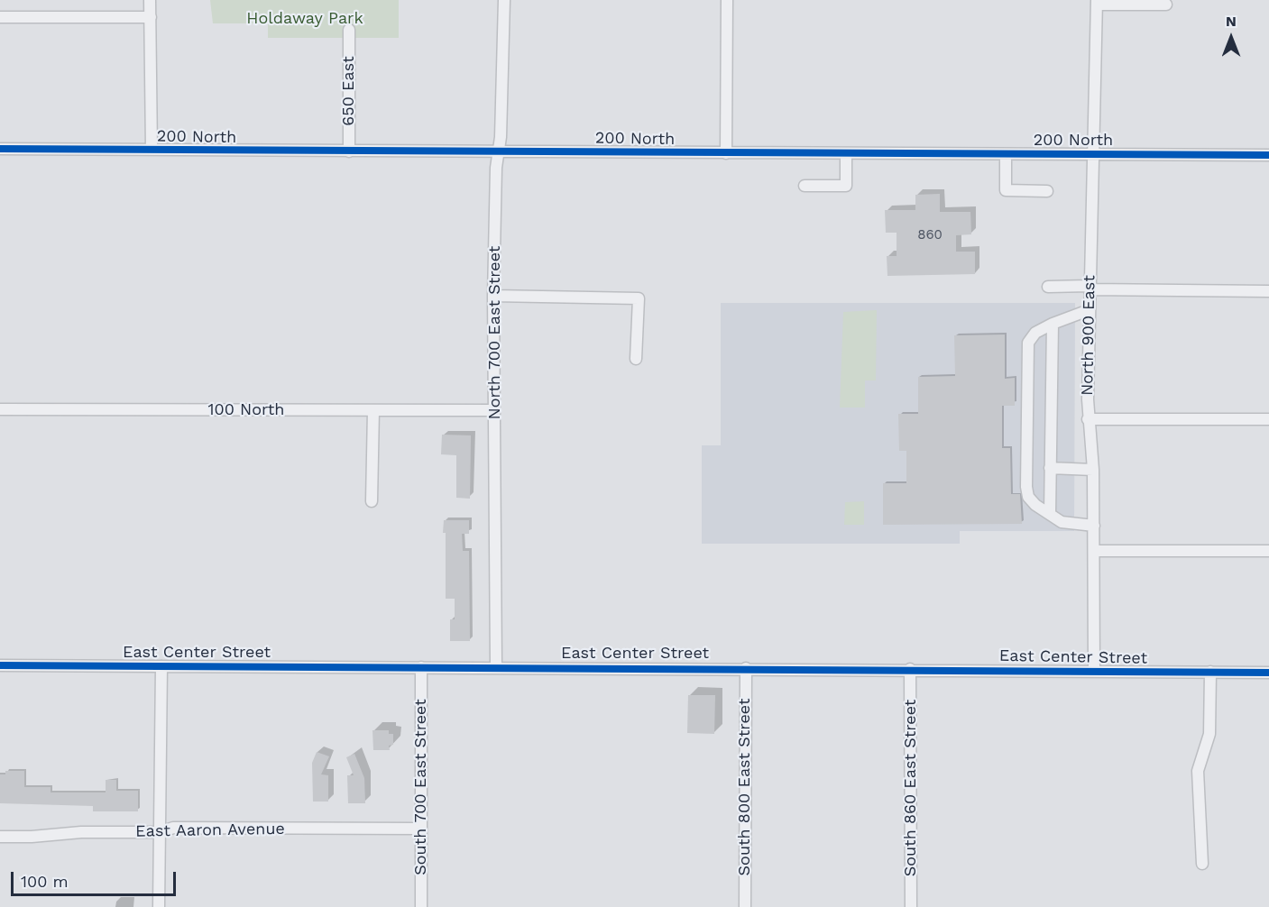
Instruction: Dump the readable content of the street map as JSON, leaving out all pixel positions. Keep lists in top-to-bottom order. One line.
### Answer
{"streets":{"street":["650 East","200 North","North 700 East Street","North 900 East","100 North","East Center Street","South 700 East Street","South 800 East Street","South 860 East Street","East Aaron Avenue"]},"crossings":[["650 East","200 North"],["200 North","North 700 East Street"],["200 North","North 900 East"],["North 700 East Street","100 North"],["North 700 East Street","East Center Street"],["North 900 East","East Center Street"],["East Center Street","South 700 East Street"],["East Center Street","South 800 East Street"],["East Center Street","South 860 East Street"],["South 700 East Street","East Aaron Avenue"]],"parks":["Holdaway Park"],"house_numbers":["860"],"scale_bar":"100 m","north":"top"}
